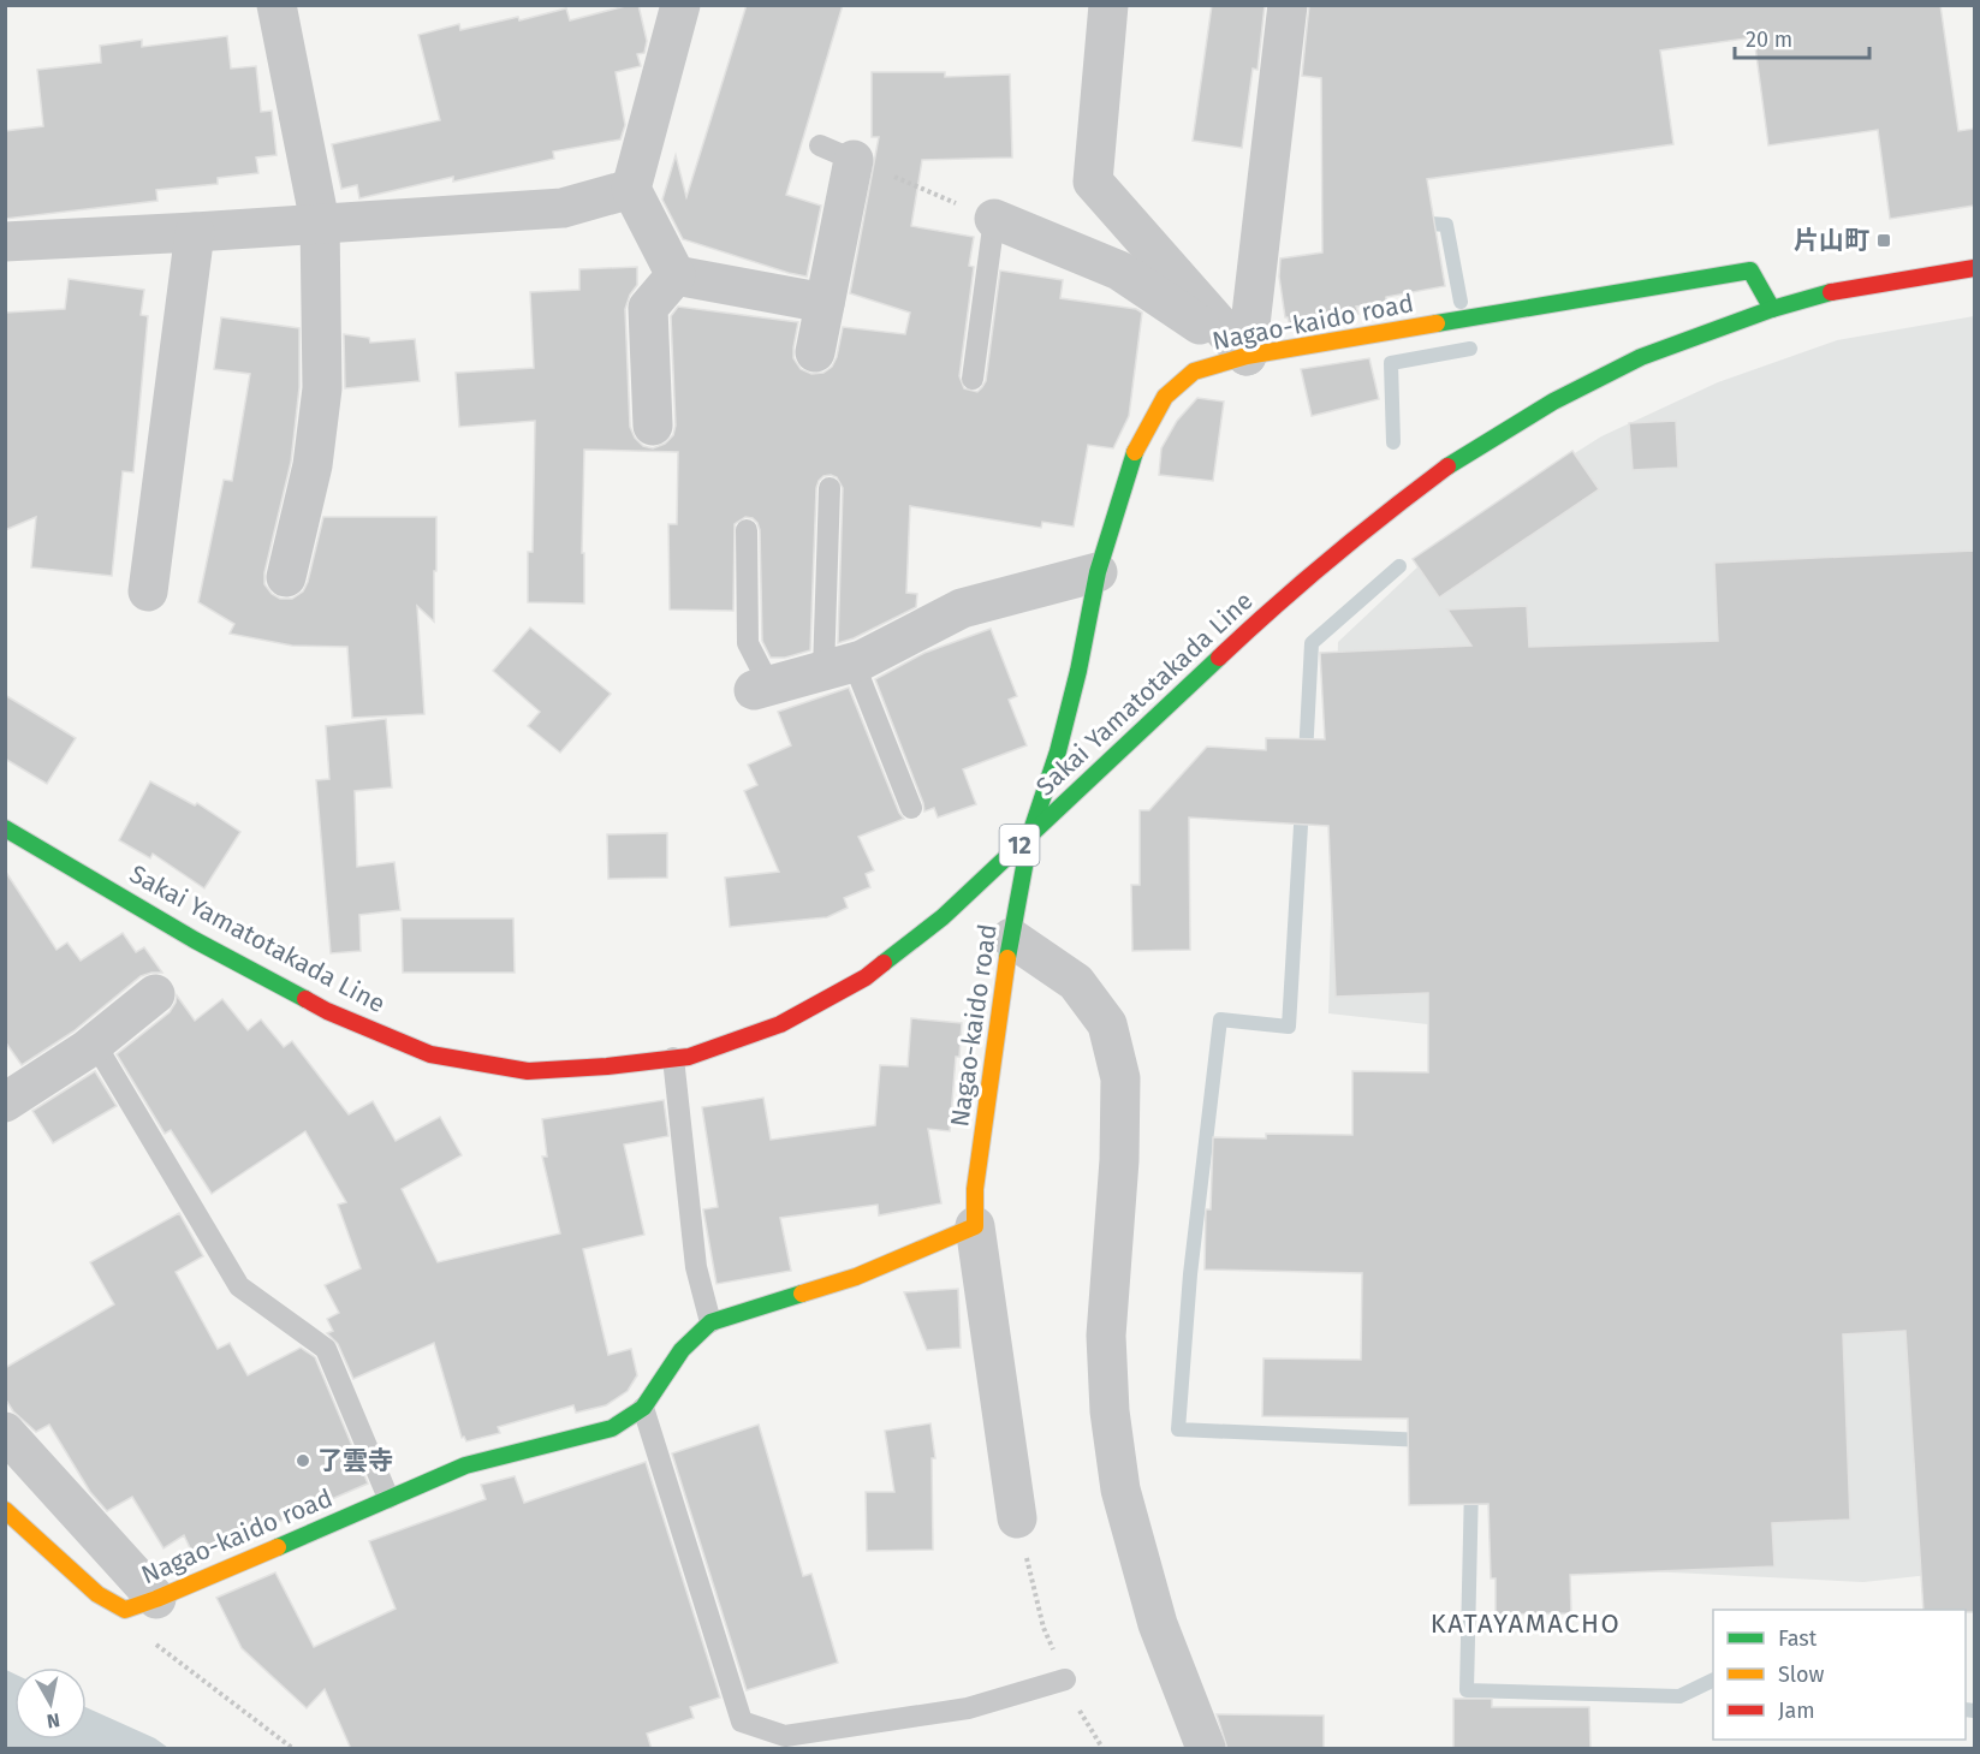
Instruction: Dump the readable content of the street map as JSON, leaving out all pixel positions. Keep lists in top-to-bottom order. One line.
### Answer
{"streets":{"street":["Nagao-kaido road","Sakai Yamatotakada Line","12"]},"crossings":[["Nagao-kaido road","Sakai Yamatotakada Line"]],"districts":["KATAYAMACHO"],"places":{"transit":["片山町"],"other":["了雲寺"]},"legend":["Fast","Slow","Jam"],"scale_bar":"20 m","north":"bottom"}
